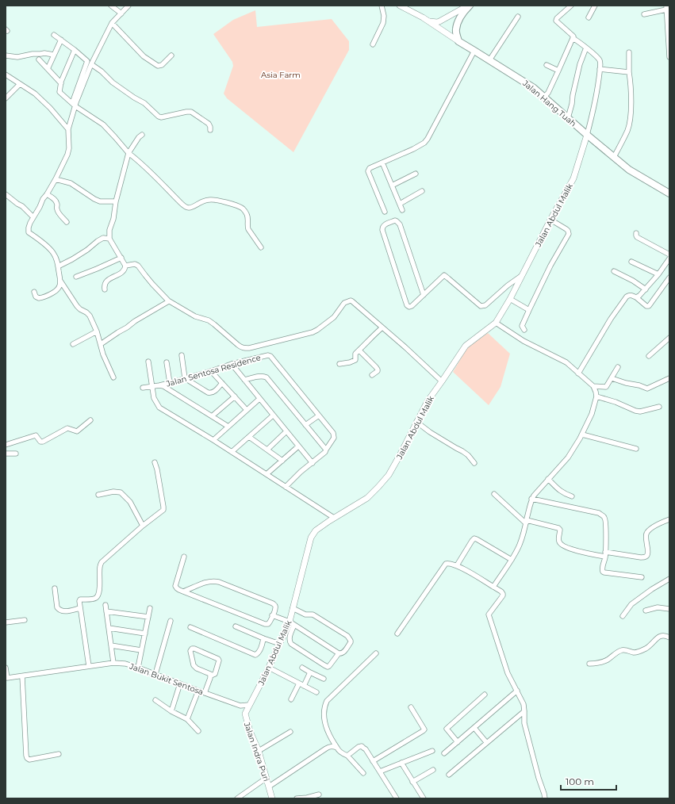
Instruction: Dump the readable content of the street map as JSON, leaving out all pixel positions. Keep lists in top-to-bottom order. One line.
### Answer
{"streets":{"main road":["Jalan Hang Tuah"],"street":["Jalan Abdul Malik","Jalan Sentosa Residence","Jalan Bukit Sentosa","Jalan Indra Puri"]},"crossings":[["Jalan Hang Tuah","Jalan Abdul Malik"],["Jalan Abdul Malik","Jalan Bukit Sentosa"],["Jalan Abdul Malik","Jalan Indra Puri"],["Jalan Bukit Sentosa","Jalan Indra Puri"]],"parks":["Asia Farm"],"scale_bar":"100 m"}
